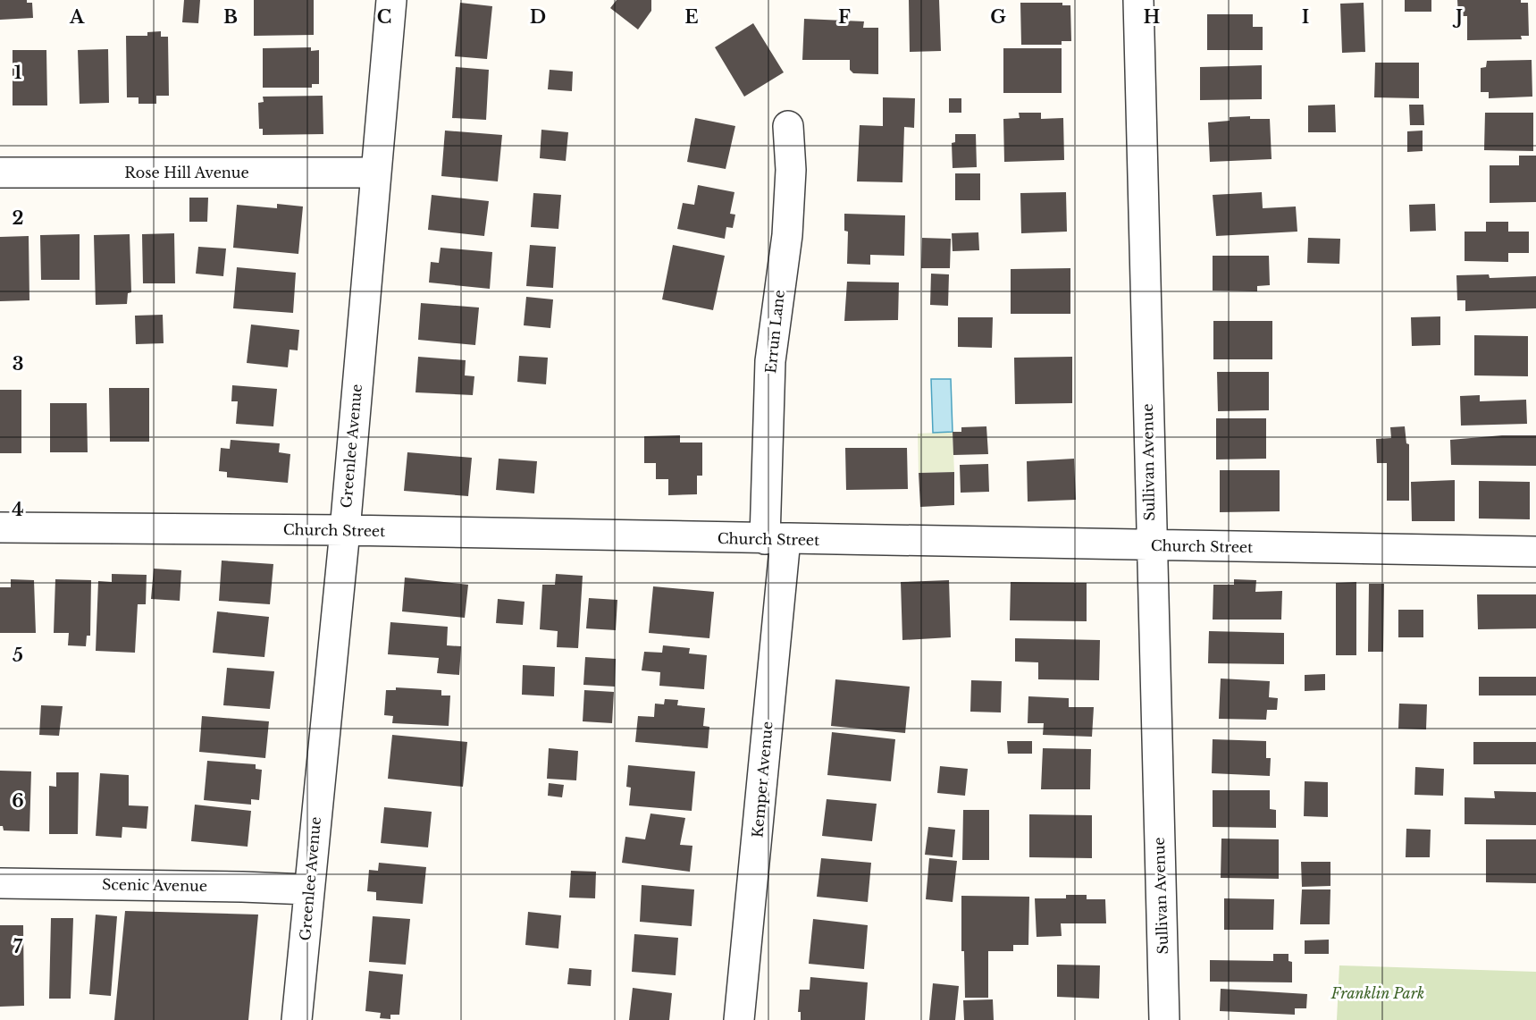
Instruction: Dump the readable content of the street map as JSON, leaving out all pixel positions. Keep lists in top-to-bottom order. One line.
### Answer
{"streets":{"street":["Rose Hill Avenue","Errun Lane","Greenlee Avenue","Sullivan Avenue","Church Street","Kemper Avenue","Scenic Avenue"]},"crossings":[["Rose Hill Avenue","Greenlee Avenue"],["Errun Lane","Church Street"],["Errun Lane","Kemper Avenue"],["Greenlee Avenue","Church Street"],["Greenlee Avenue","Scenic Avenue"],["Sullivan Avenue","Church Street"],["Church Street","Kemper Avenue"]],"parks":["Franklin Park"],"grid":{"columns":["A","B","C","D","E","F","G","H","I","J"],"rows":["1","2","3","4","5","6","7"]}}
